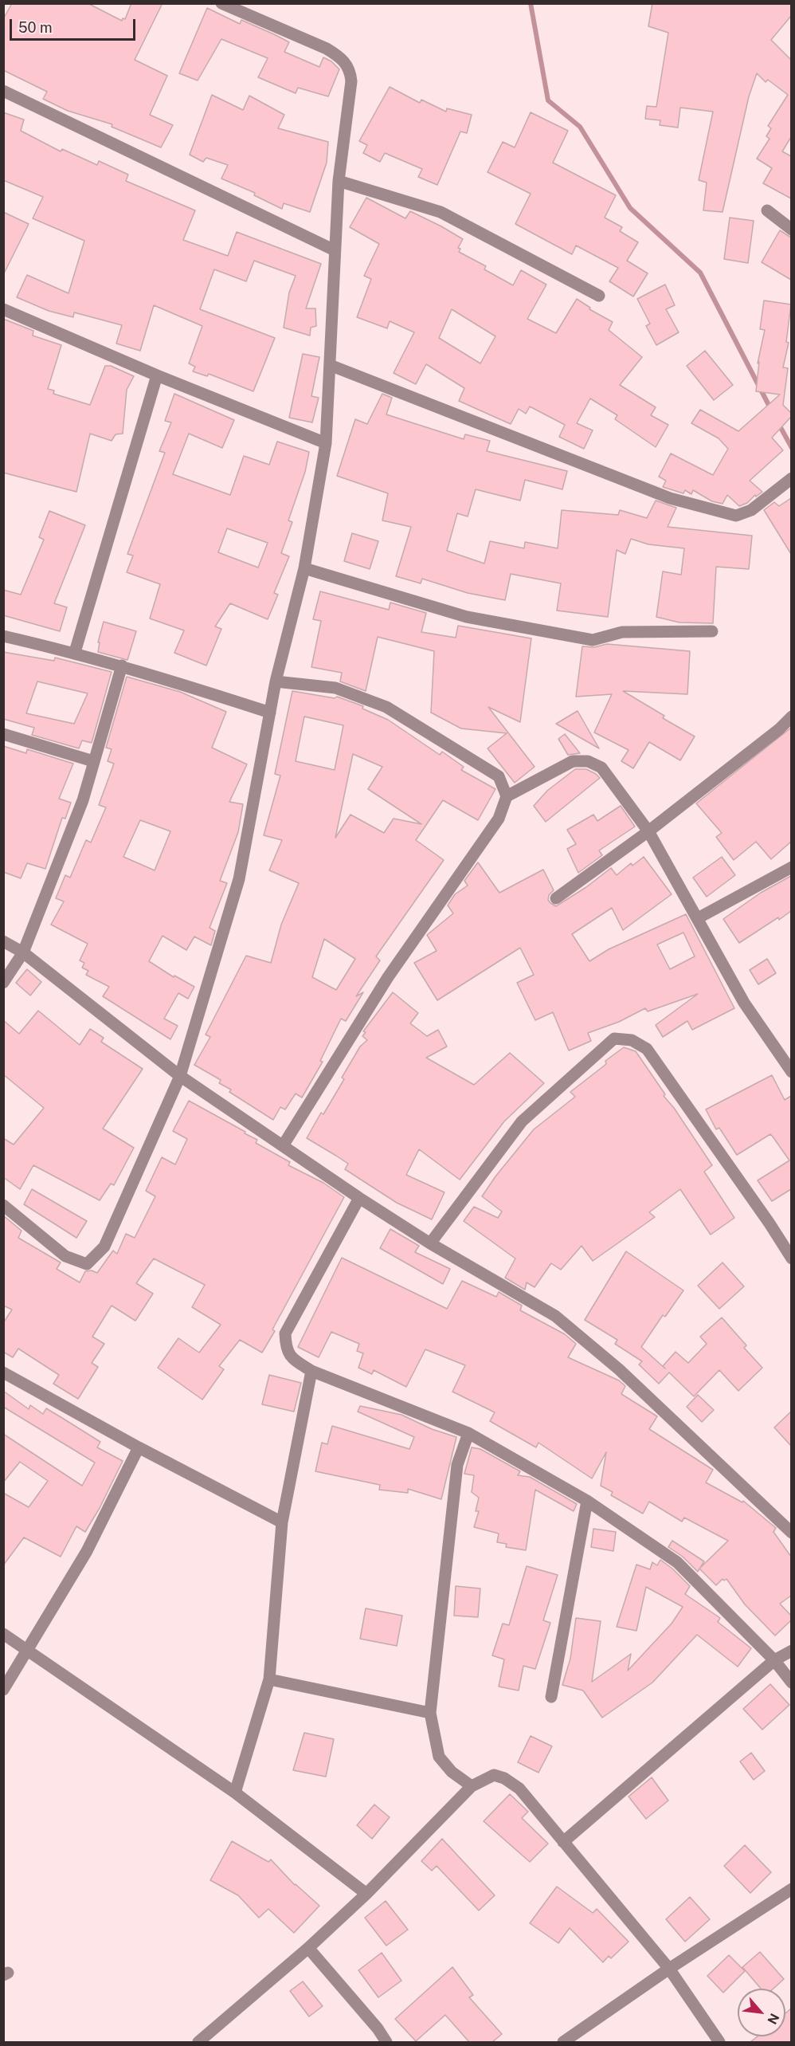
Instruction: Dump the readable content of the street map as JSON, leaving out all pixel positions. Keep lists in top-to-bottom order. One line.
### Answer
{"scale_bar":"50 m","north":"bottom right"}
